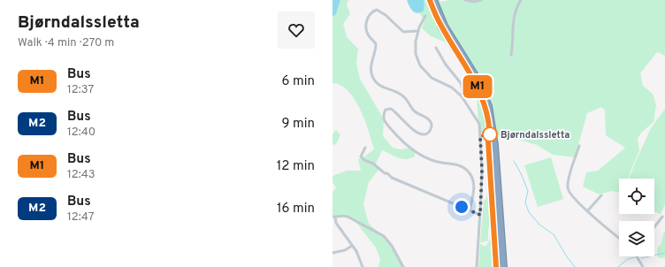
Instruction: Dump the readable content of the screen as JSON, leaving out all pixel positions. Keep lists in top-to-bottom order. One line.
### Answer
{"places":["Bjørndalssletta"],"lines":["bus line M1"],"page":{"heading":["Bjørndalssletta","Walk · 4 min · 270 m"],"on_map":"M1","list":[{"mark":"M1","name":"Bus","note":"12:37","value":"6 min"},{"mark":"M2","name":"Bus","note":"12:40","value":"9 min"},{"mark":"M1","name":"Bus","note":"12:43","value":"12 min"},{"mark":"M2","name":"Bus","note":"12:47","value":"16 min"}]}}
